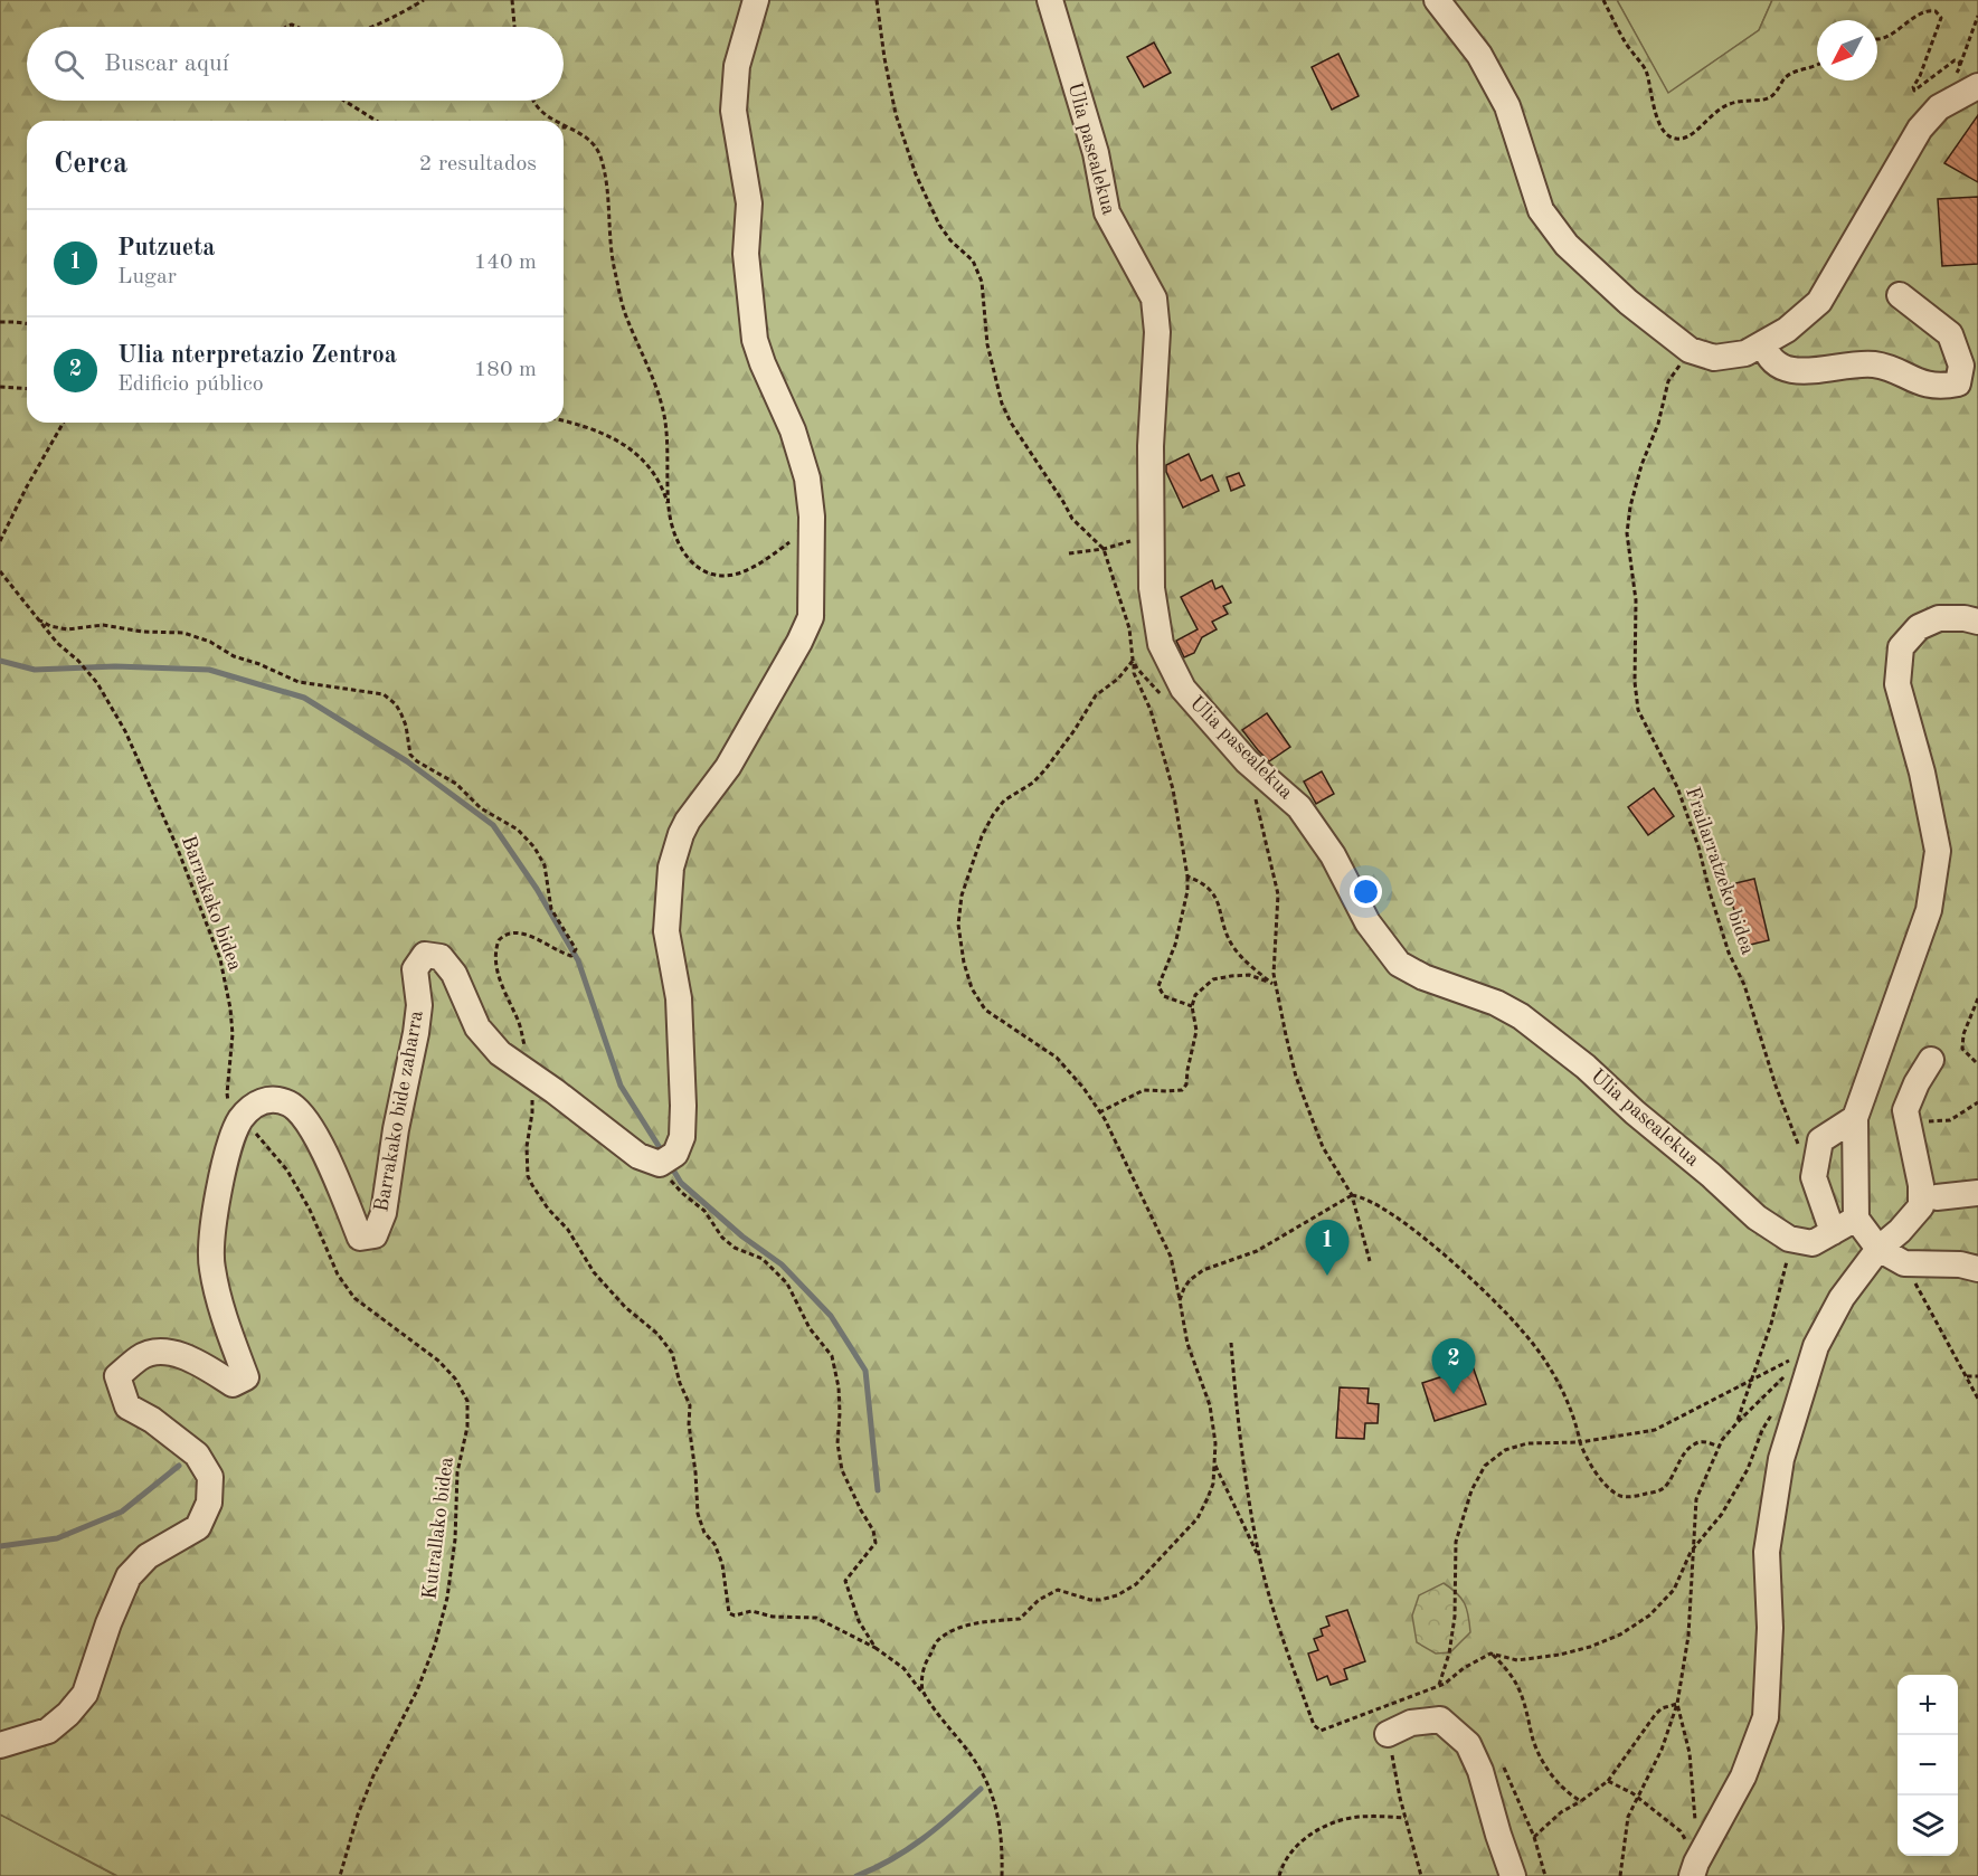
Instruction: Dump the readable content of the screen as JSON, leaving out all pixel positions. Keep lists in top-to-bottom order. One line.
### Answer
{"streets":{"street":["Ulia pasealekua","Barrakako bide zaharra"],"path":["Frailarratzeko bidea","Barrakako bidea","Kutrallako bidea"]},"crossings":[["Barrakako bidea","Barrakako bide zaharra"],["Barrakako bidea","Kutrallako bidea"]],"north":"bottom left","page":{"search":"Buscar aquí","heading":["Cerca","2 resultados"],"list":[{"mark":"1","name":"Putzueta","note":"Lugar","value":"140 m"},{"mark":"2","name":"Ulia nterpretazio Zentroa","note":"Edificio público","value":"180 m"}],"pins":["1","2"],"map_buttons":["+","−"]}}
